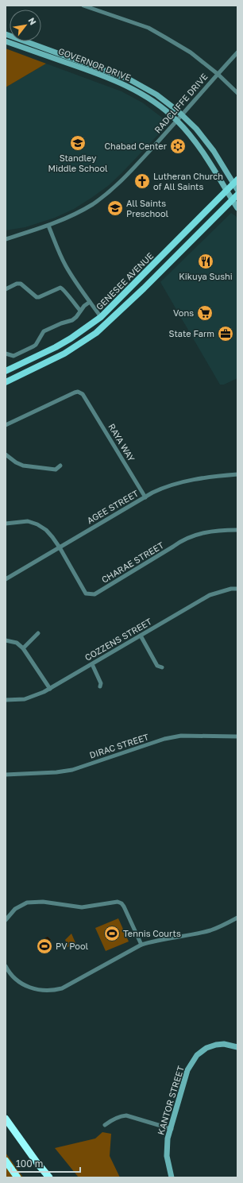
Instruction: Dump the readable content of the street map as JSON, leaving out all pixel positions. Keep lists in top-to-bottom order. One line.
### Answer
{"streets":{"main road":["GOVERNOR DRIVE","GENESEE AVENUE","KANTOR STREET"],"street":["RADCLIFFE DRIVE","RAYA WAY","AGEE STREET","CHARAE STREET","COZZENS STREET","DIRAC STREET"]},"crossings":[["GOVERNOR DRIVE","RADCLIFFE DRIVE"],["GOVERNOR DRIVE","GENESEE AVENUE"],["RAYA WAY","AGEE STREET"],["AGEE STREET","CHARAE STREET"]],"places":{"school or university":["Standley Middle School","All Saints Preschool"],"synagogue":["Chabad Center"],"church":["Lutheran Church of All Saints"],"restaurant":["Kikuya Sushi"],"supermarket":["Vons"],"office":["State Farm"],"sports":["Tennis Courts","PV Pool"]},"scale_bar":"100 m","north":"top right"}
